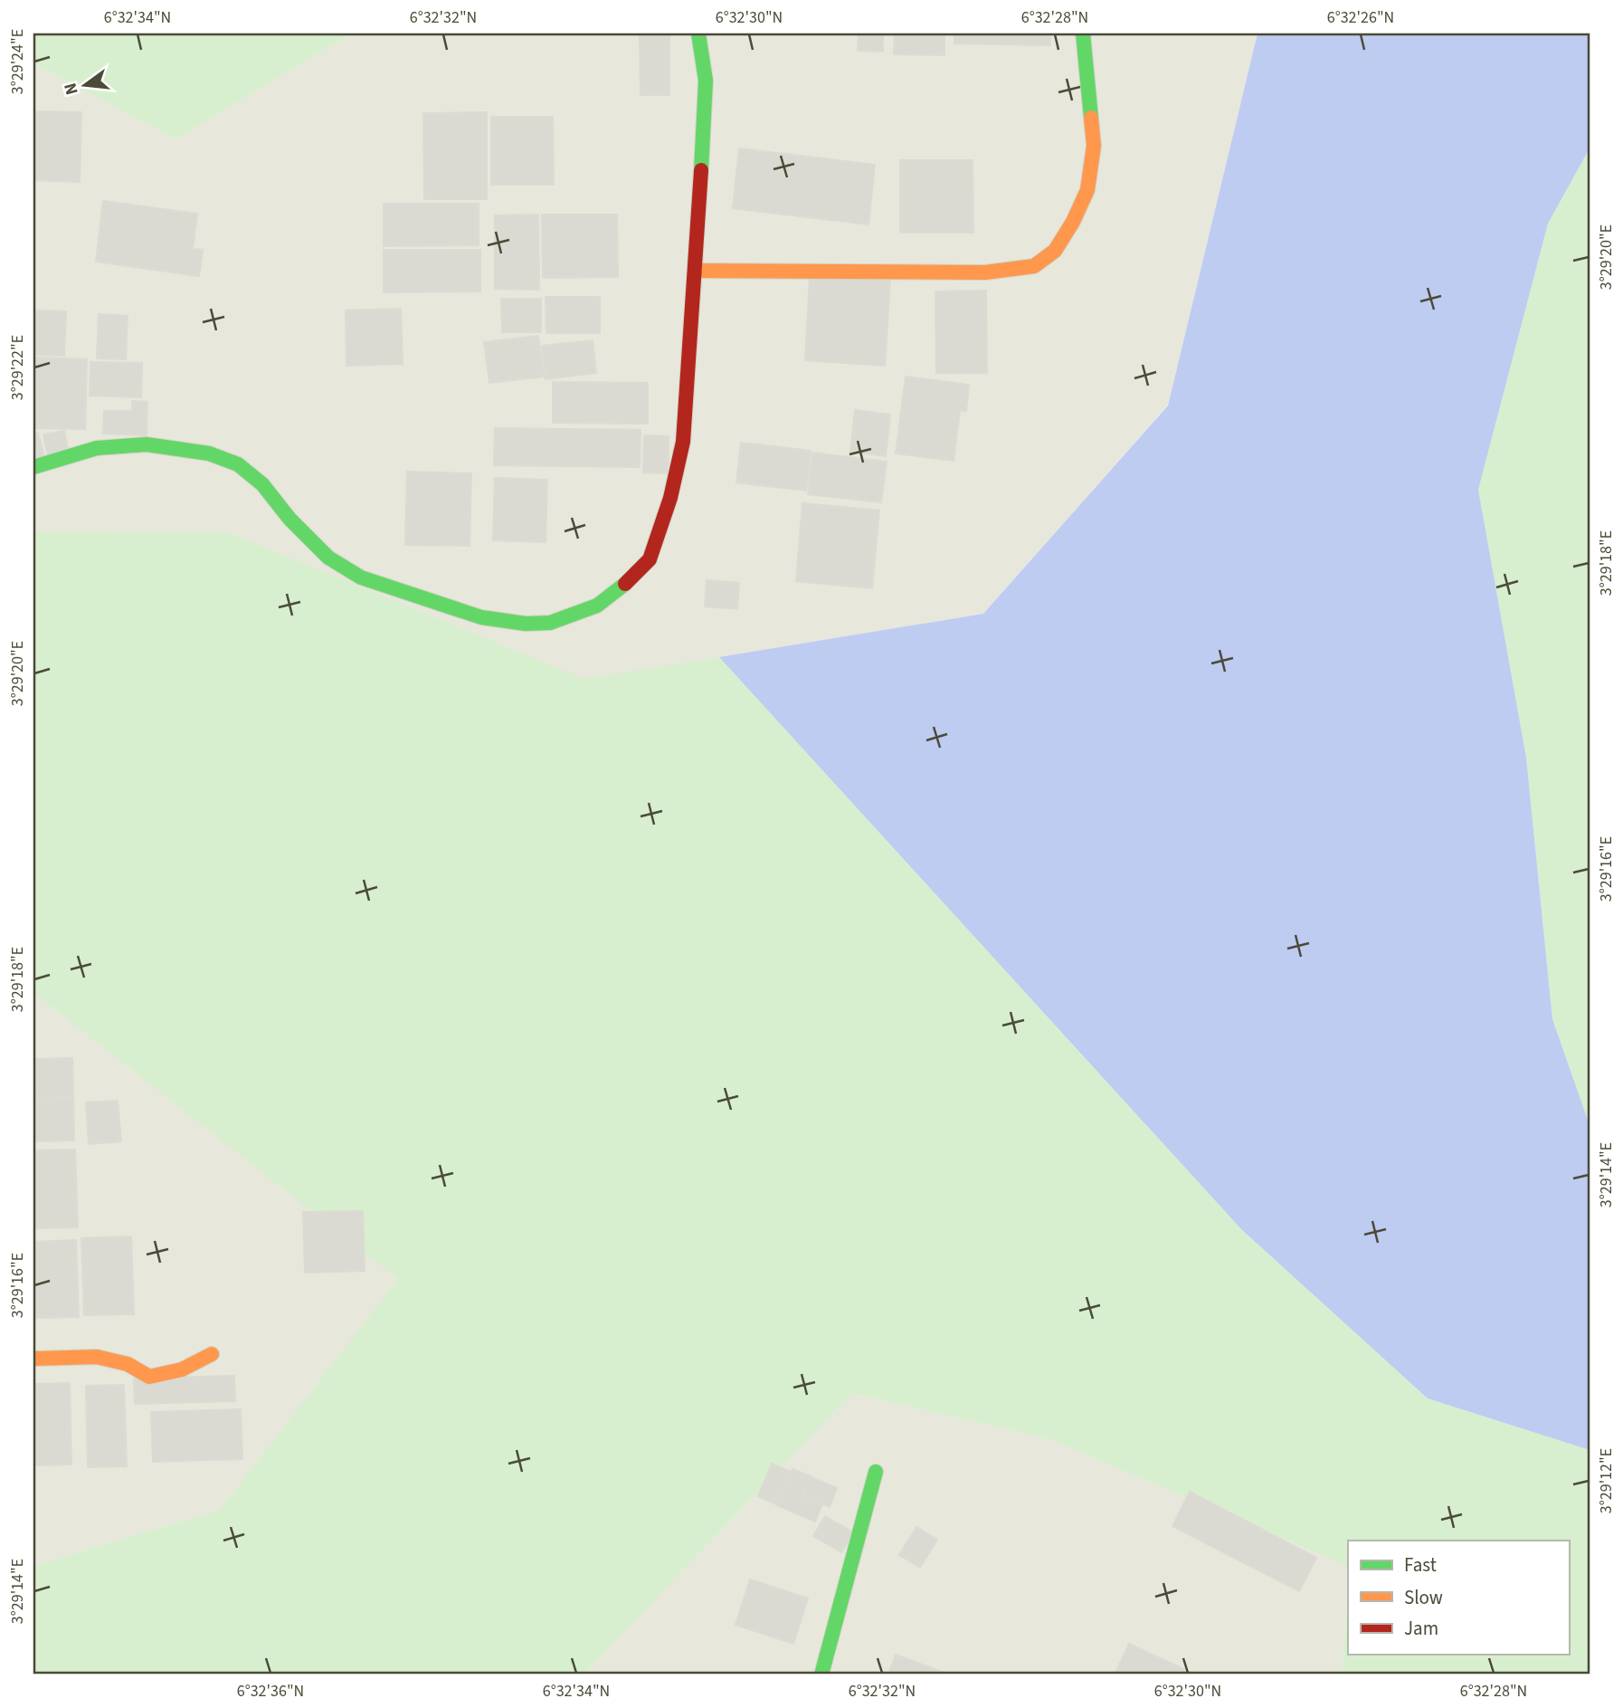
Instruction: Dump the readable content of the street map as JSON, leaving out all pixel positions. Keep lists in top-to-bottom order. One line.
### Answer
{"legend":["Fast","Slow","Jam"],"north":"left","coordinates":["6°32'34\"N","6°32'32\"N","6°32'30\"N","6°32'28\"N","6°32'26\"N","3°29'24\"E","3°29'20\"E","3°29'22\"E","3°29'18\"E","3°29'16\"E","3°29'14\"E","3°29'12\"E","6°32'36\"N"]}
